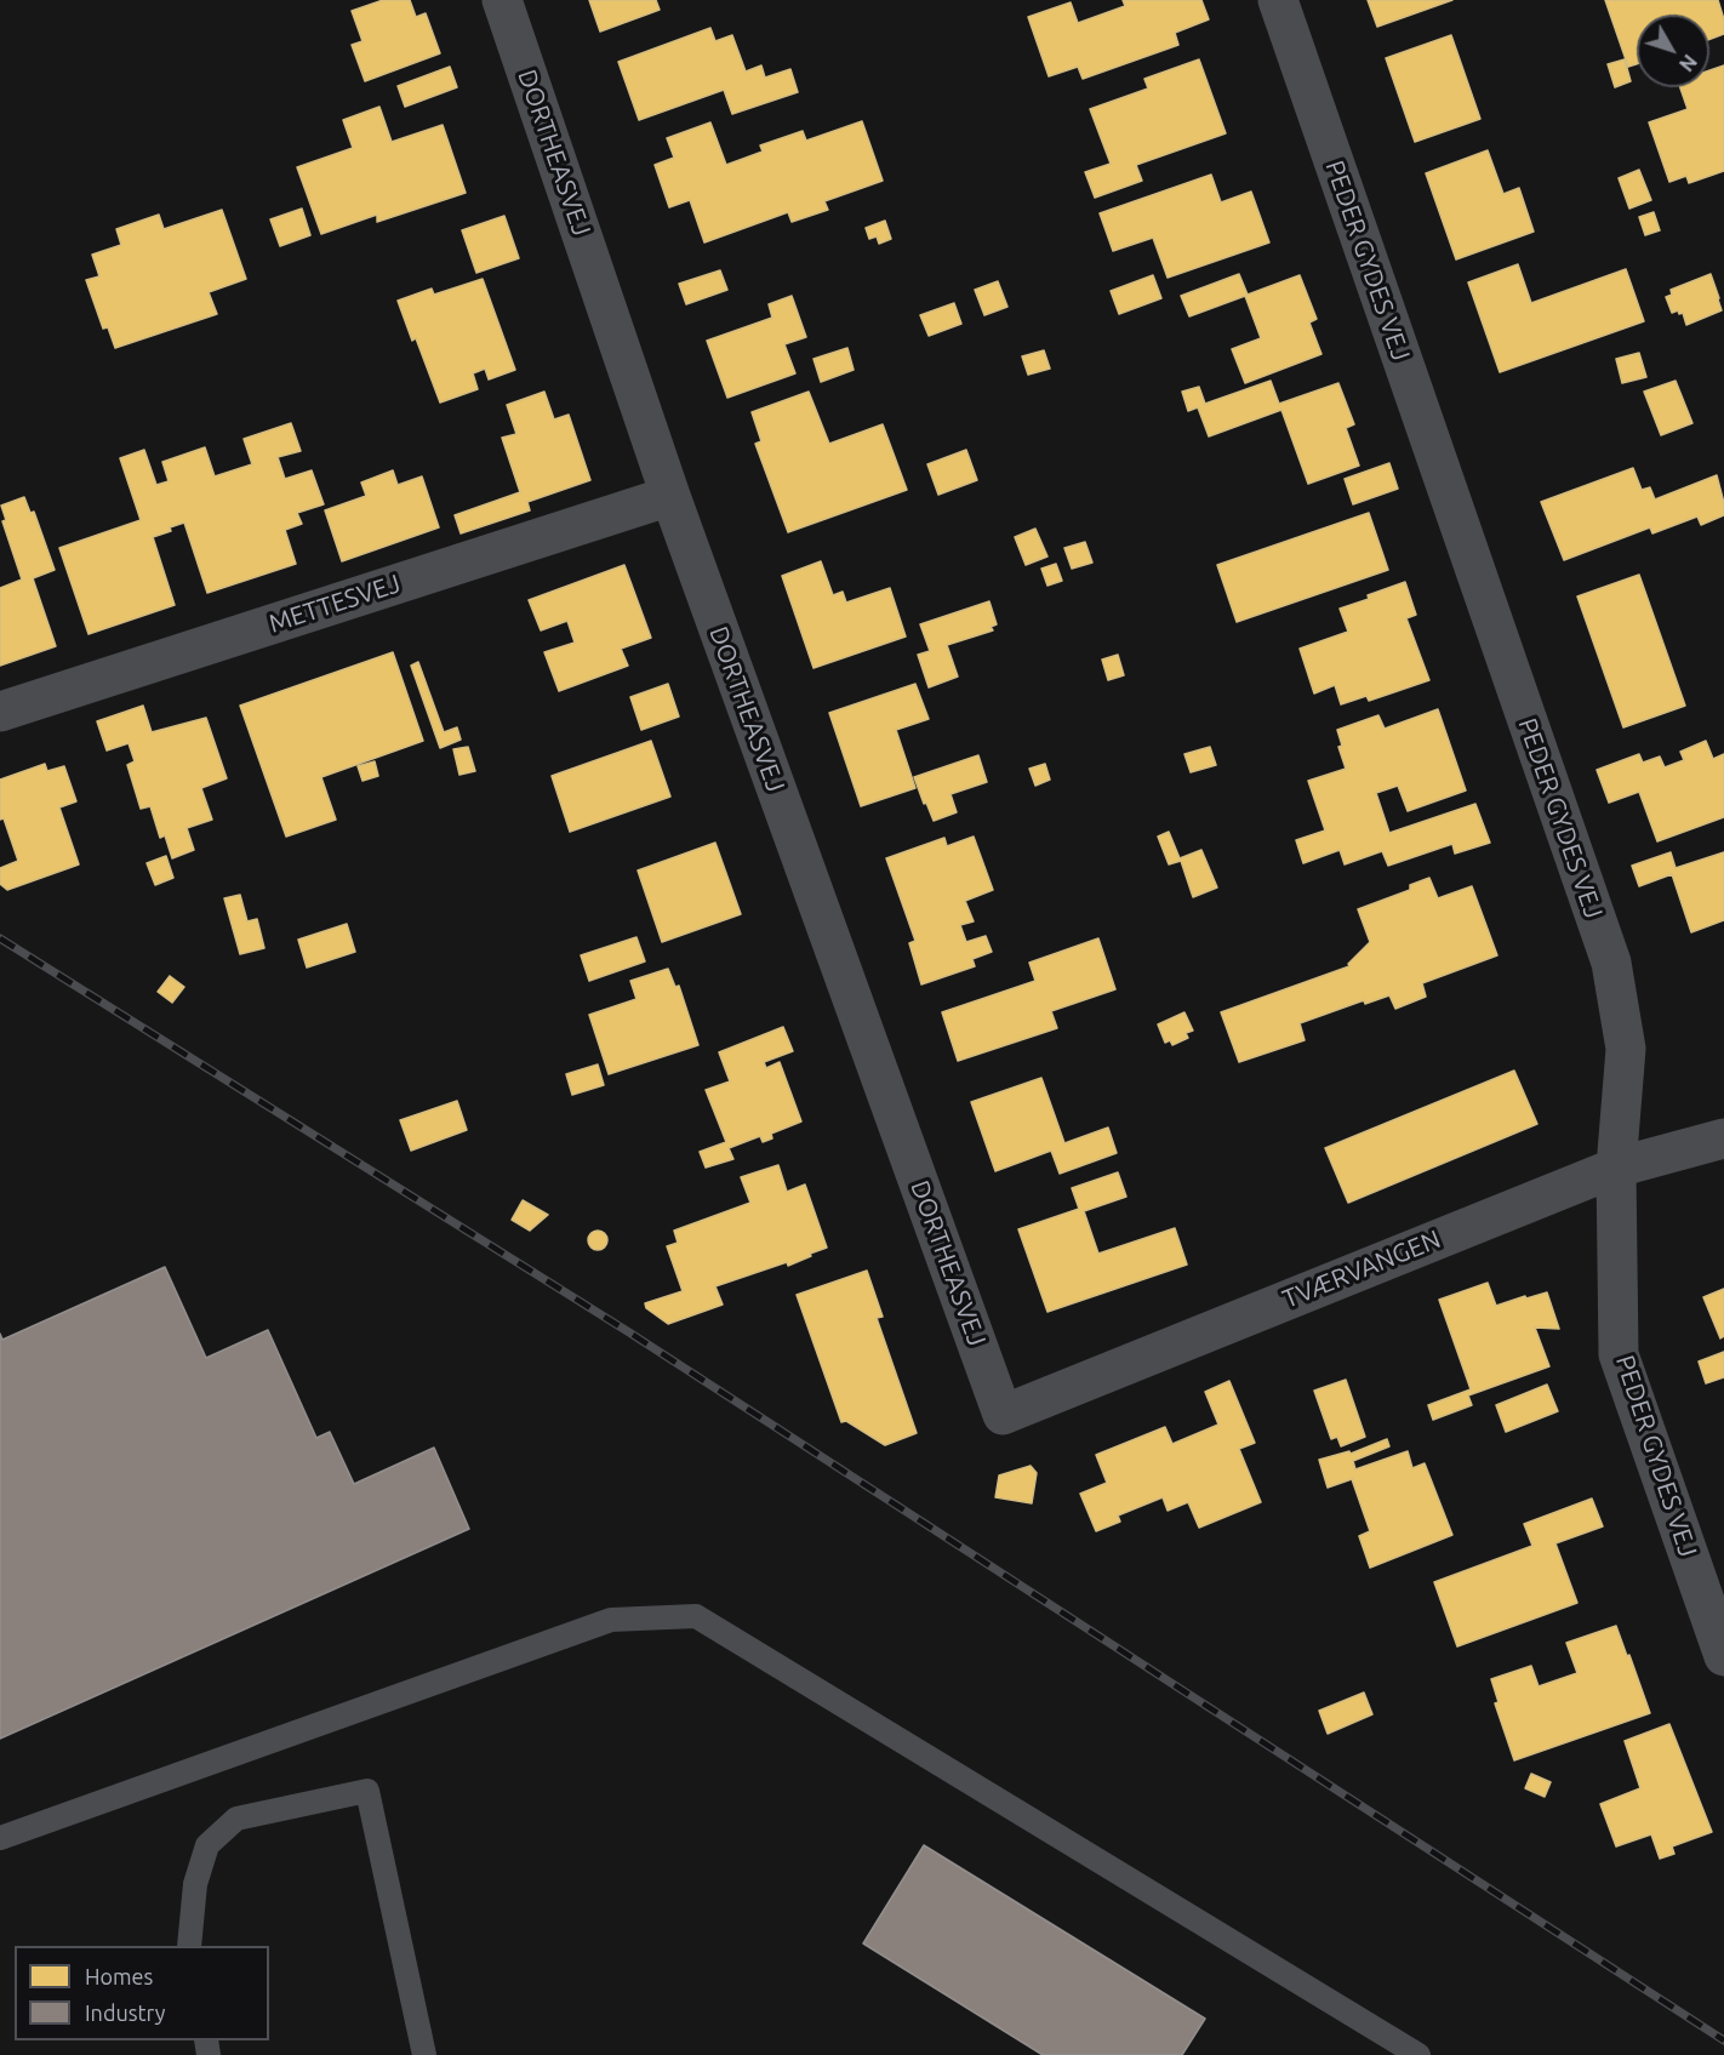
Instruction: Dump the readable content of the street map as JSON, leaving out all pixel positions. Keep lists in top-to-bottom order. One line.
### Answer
{"streets":{"street":["DORTHEASVEJ","PEDER GYDES VEJ","METTESVEJ","TVÆRVANGEN"]},"crossings":[["DORTHEASVEJ","METTESVEJ"],["DORTHEASVEJ","TVÆRVANGEN"],["PEDER GYDES VEJ","TVÆRVANGEN"]],"legend":["Homes","Industry"],"north":"bottom right"}
